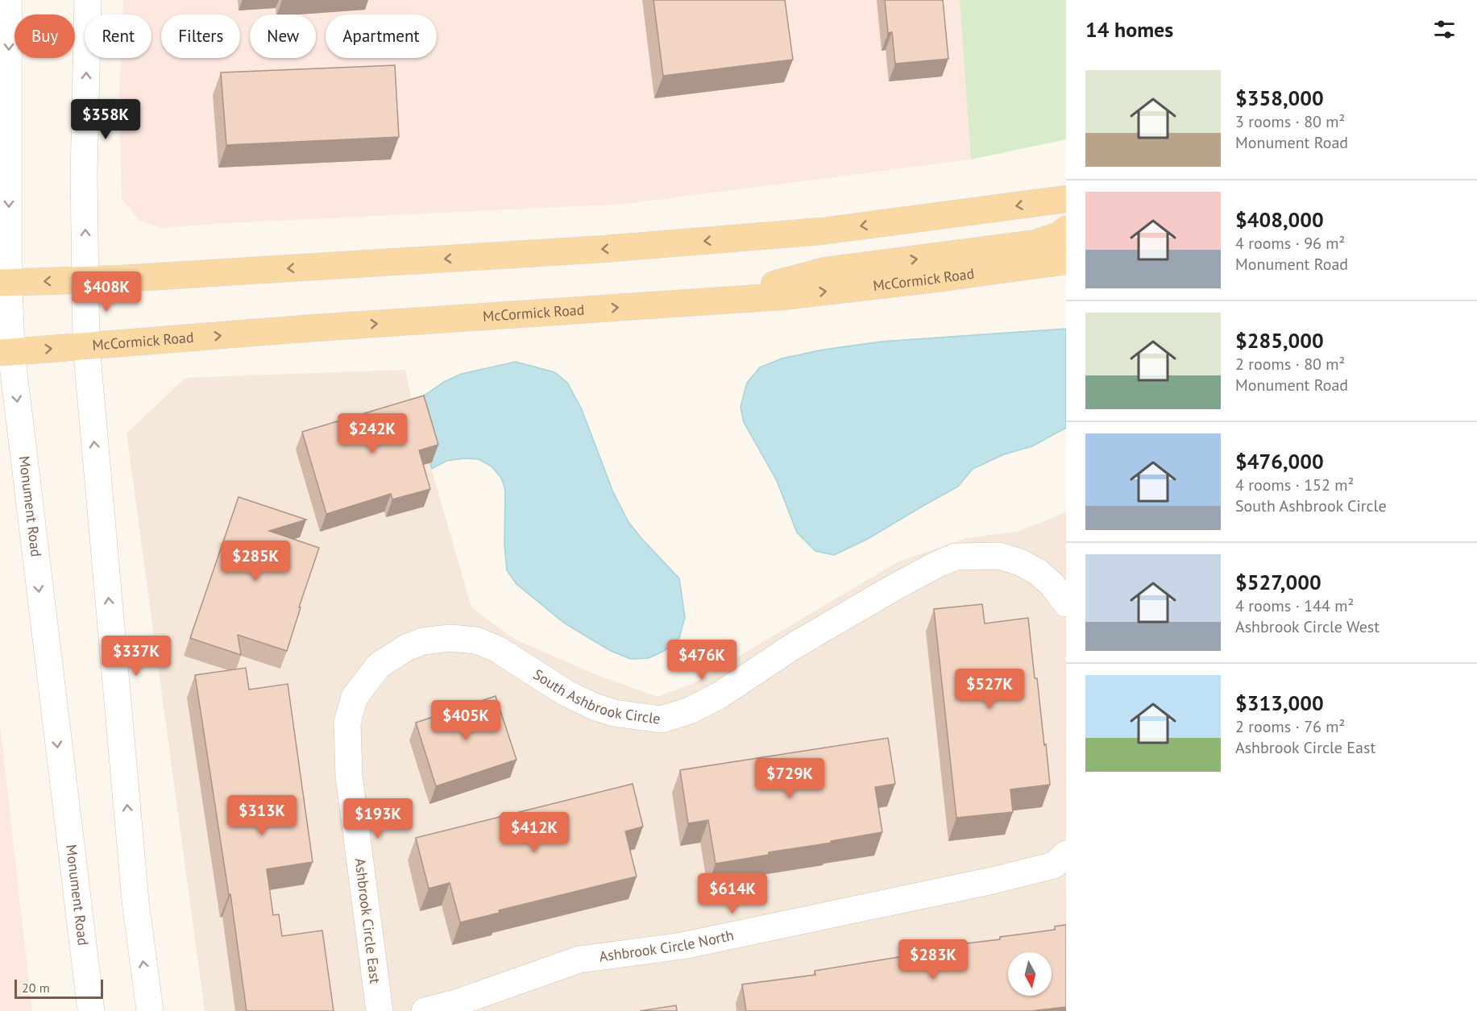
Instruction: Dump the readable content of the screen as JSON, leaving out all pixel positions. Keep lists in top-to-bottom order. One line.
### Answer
{"streets":{"main road":["McCormick Road"],"street":["Monument Road","South Ashbrook Circle","Ashbrook Circle East","Ashbrook Circle North"]},"crossings":[["McCormick Road","Monument Road"],["South Ashbrook Circle","Ashbrook Circle East"]],"scale_bar":"20 m","north":"bottom","page":{"heading":"14 homes","chip":["Buy","Rent","Filters","New","Apartment"],"list":[{"name":"$358,000","note":"3 rooms · 80 m² · Monument Road"},{"name":"$408,000","note":"4 rooms · 96 m² · Monument Road"},{"name":"$285,000","note":"2 rooms · 80 m² · Monument Road"},{"name":"$476,000","note":"4 rooms · 152 m² · South Ashbrook Circle"},{"name":"$527,000","note":"4 rooms · 144 m² · Ashbrook Circle West"},{"name":"$313,000","note":"2 rooms · 76 m² · Ashbrook Circle East"}],"price":["$358K","$408K","$242K","$285K","$337K","$476K","$527K","$405K","$729K","$313K","$193K","$412K","$614K","$283K"],"scale":"20 m"}}
